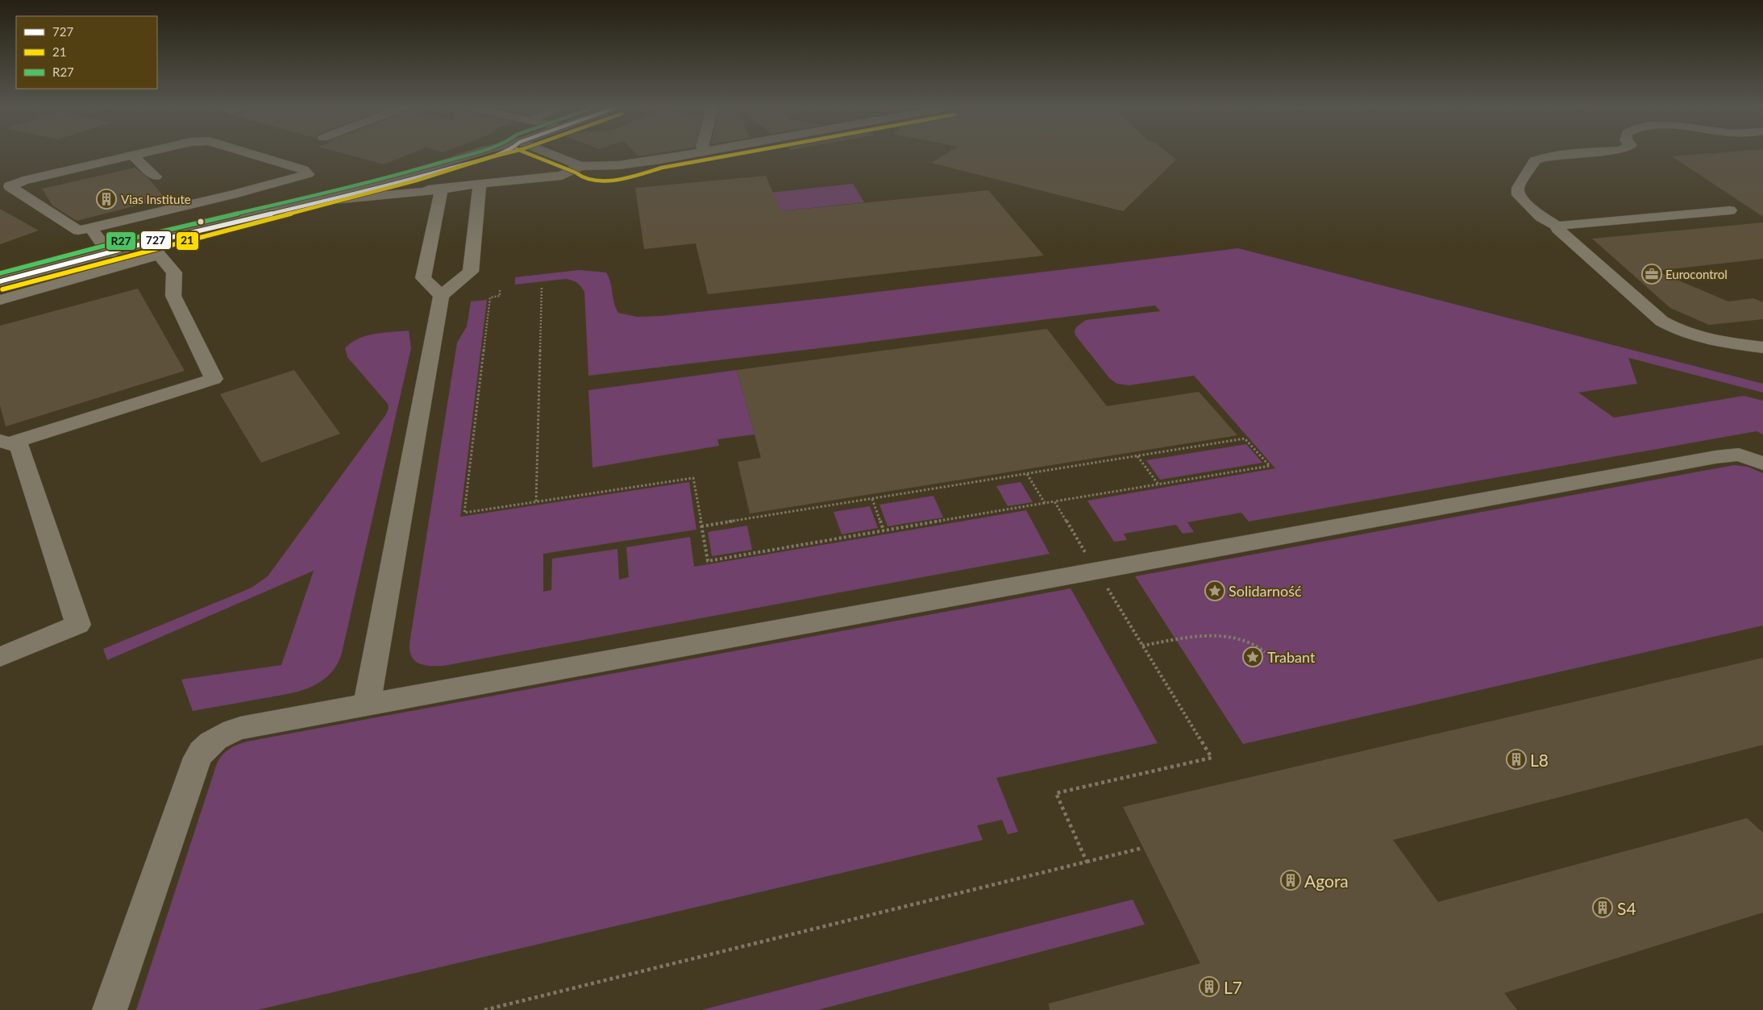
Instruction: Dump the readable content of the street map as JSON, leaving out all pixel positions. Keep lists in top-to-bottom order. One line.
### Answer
{"places":{"building":["Vias Institute","L8","Agora","S4","L7"],"office":["Eurocontrol"],"place":["Solidarność","Trabant"]},"lines":["transit line 727","transit line 21","transit line R27"],"legend":["727","21","R27"]}
